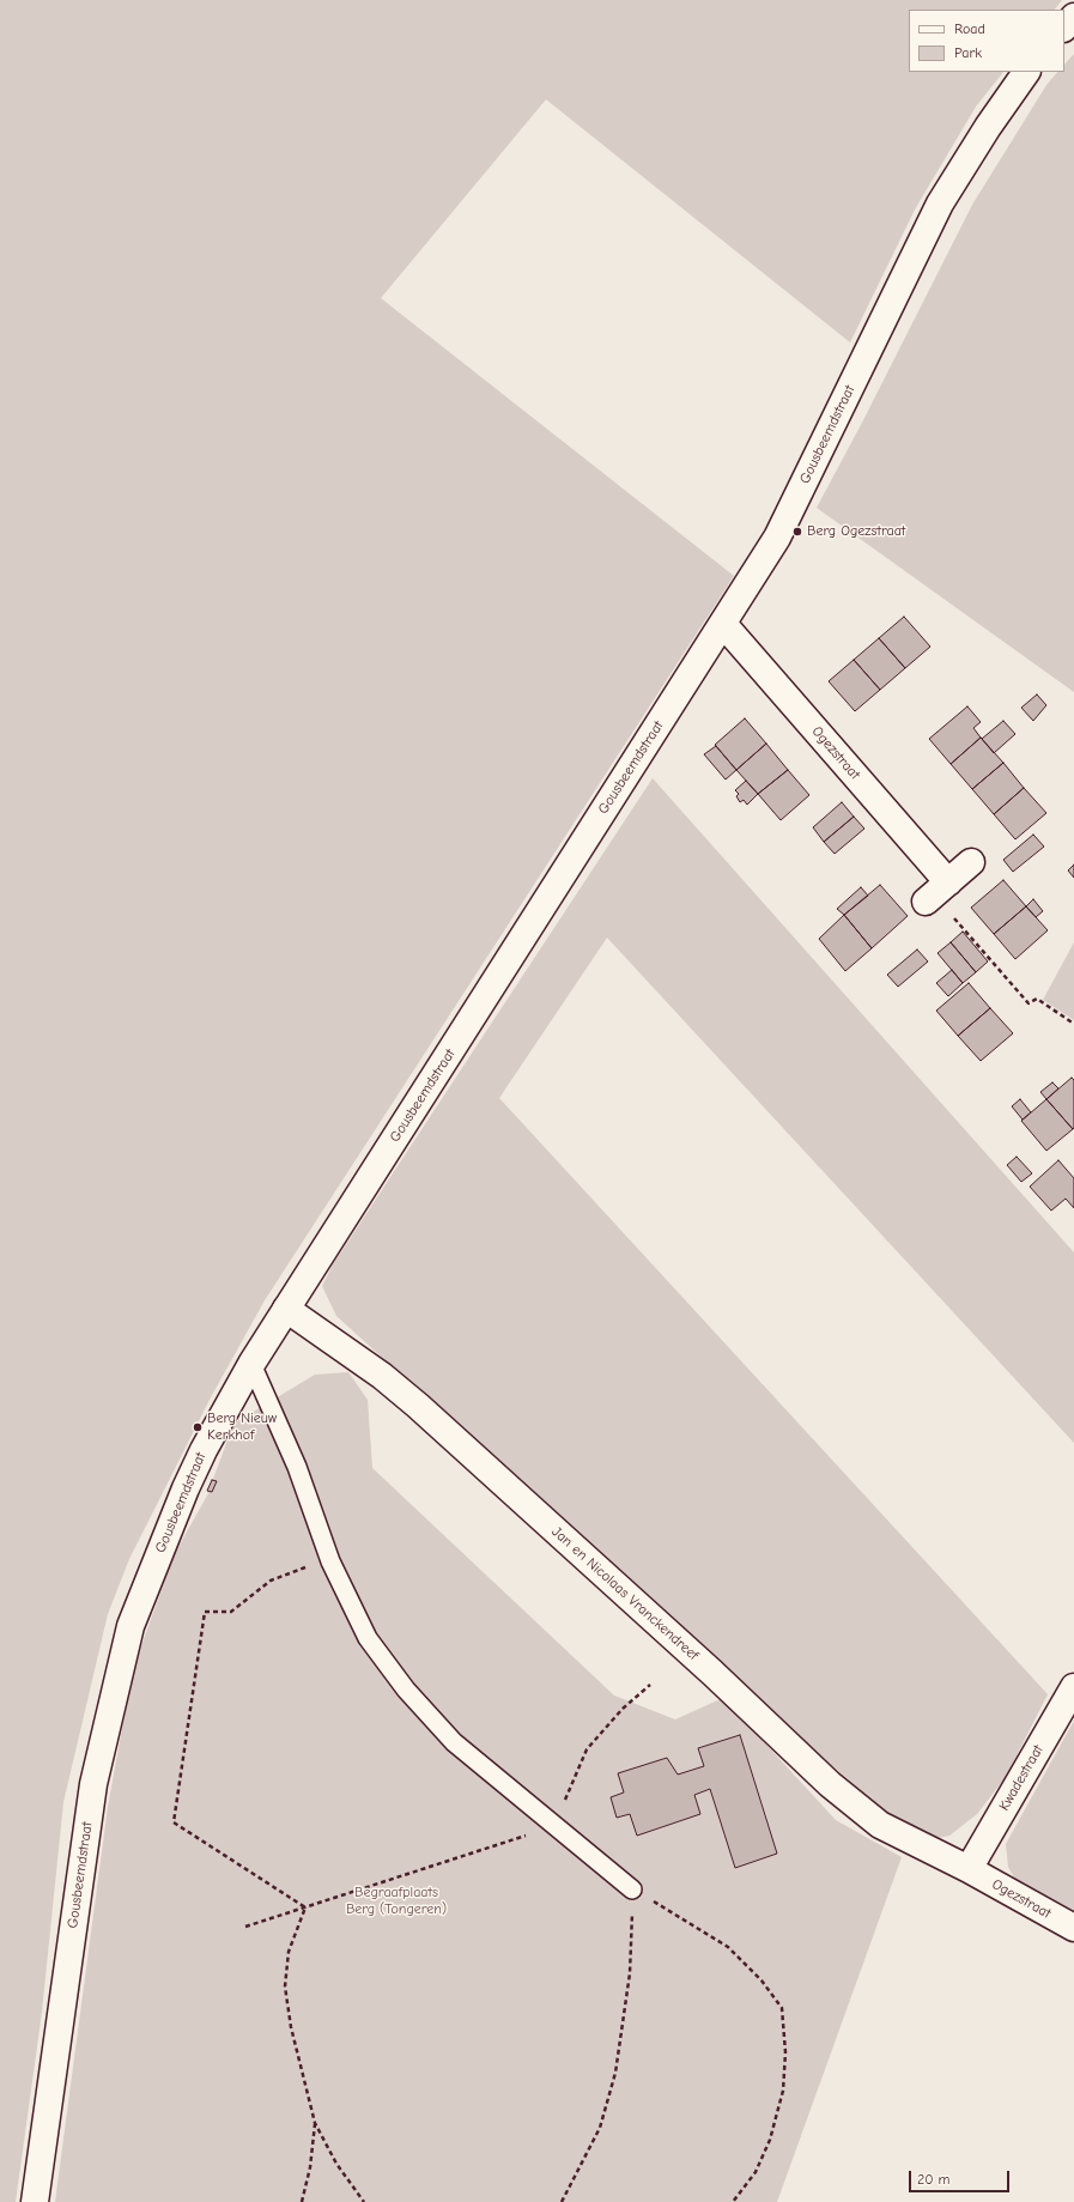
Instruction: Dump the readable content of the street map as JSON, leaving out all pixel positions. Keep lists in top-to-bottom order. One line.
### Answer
{"streets":{"street":["Gousbeemdstraat","Ogezstraat","Jan en Nicolaas Vranckendreef","Kwadestraat"]},"crossings":[["Gousbeemdstraat","Ogezstraat"],["Gousbeemdstraat","Jan en Nicolaas Vranckendreef"],["Ogezstraat","Jan en Nicolaas Vranckendreef"],["Ogezstraat","Kwadestraat"],["Jan en Nicolaas Vranckendreef","Kwadestraat"]],"parks":["Begraafplaats Berg (Tongeren)"],"places":["Berg Ogezstraat","Berg Nieuw Kerkhof"],"legend":["Road","Park"],"scale_bar":"20 m"}
